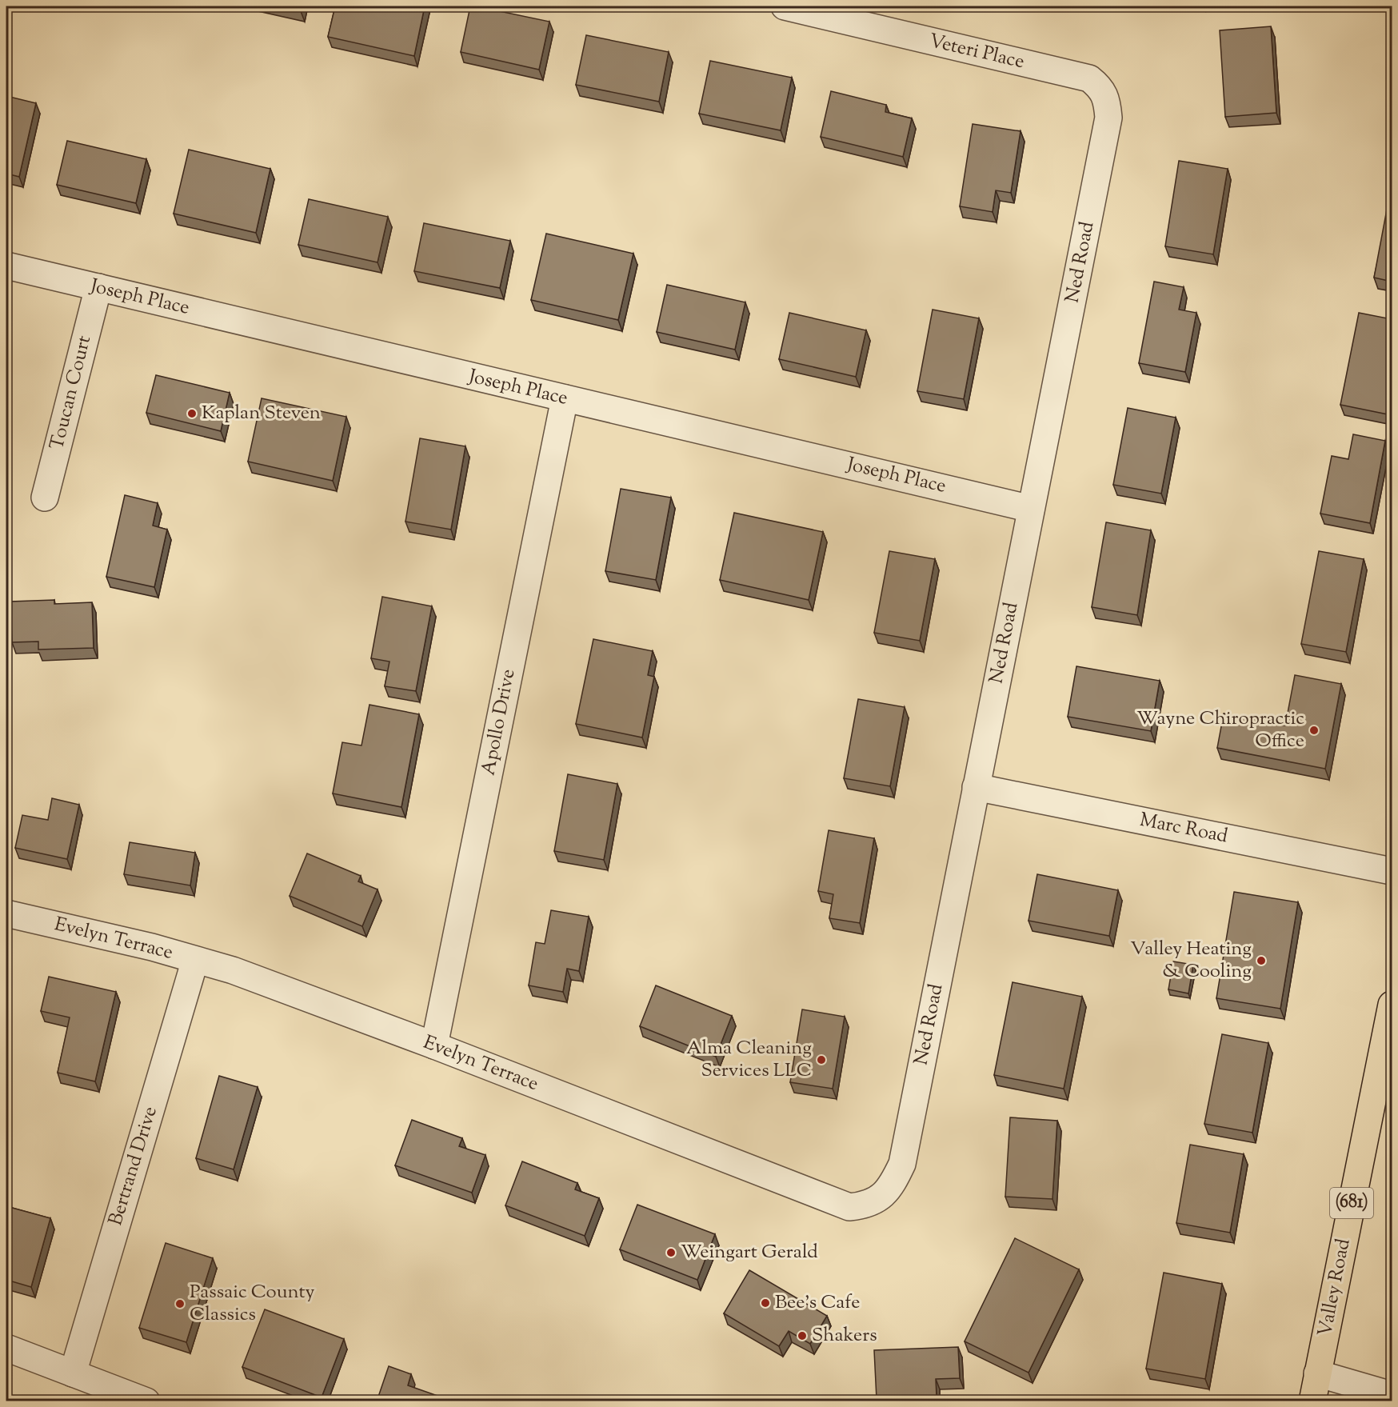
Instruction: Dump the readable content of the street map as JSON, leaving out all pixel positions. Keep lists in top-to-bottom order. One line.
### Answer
{"streets":{"main road":["(681)","Valley Road"],"street":["Veteri Place","Ned Road","Joseph Place","Toucan Court","Apollo Drive","Marc Road","Evelyn Terrace","Bertrand Drive"]},"crossings":[["Veteri Place","Ned Road"],["Ned Road","Joseph Place"],["Ned Road","Marc Road"],["Ned Road","Evelyn Terrace"],["Joseph Place","Toucan Court"],["Joseph Place","Apollo Drive"],["Apollo Drive","Evelyn Terrace"],["Evelyn Terrace","Bertrand Drive"]],"places":["Kaplan Steven","Wayne Chiropractic Office","Valley Heating & Cooling","Alma Cleaning Services LLC","Weingart Gerald","Bee's Cafe","Passaic County Classics","Shakers"]}
